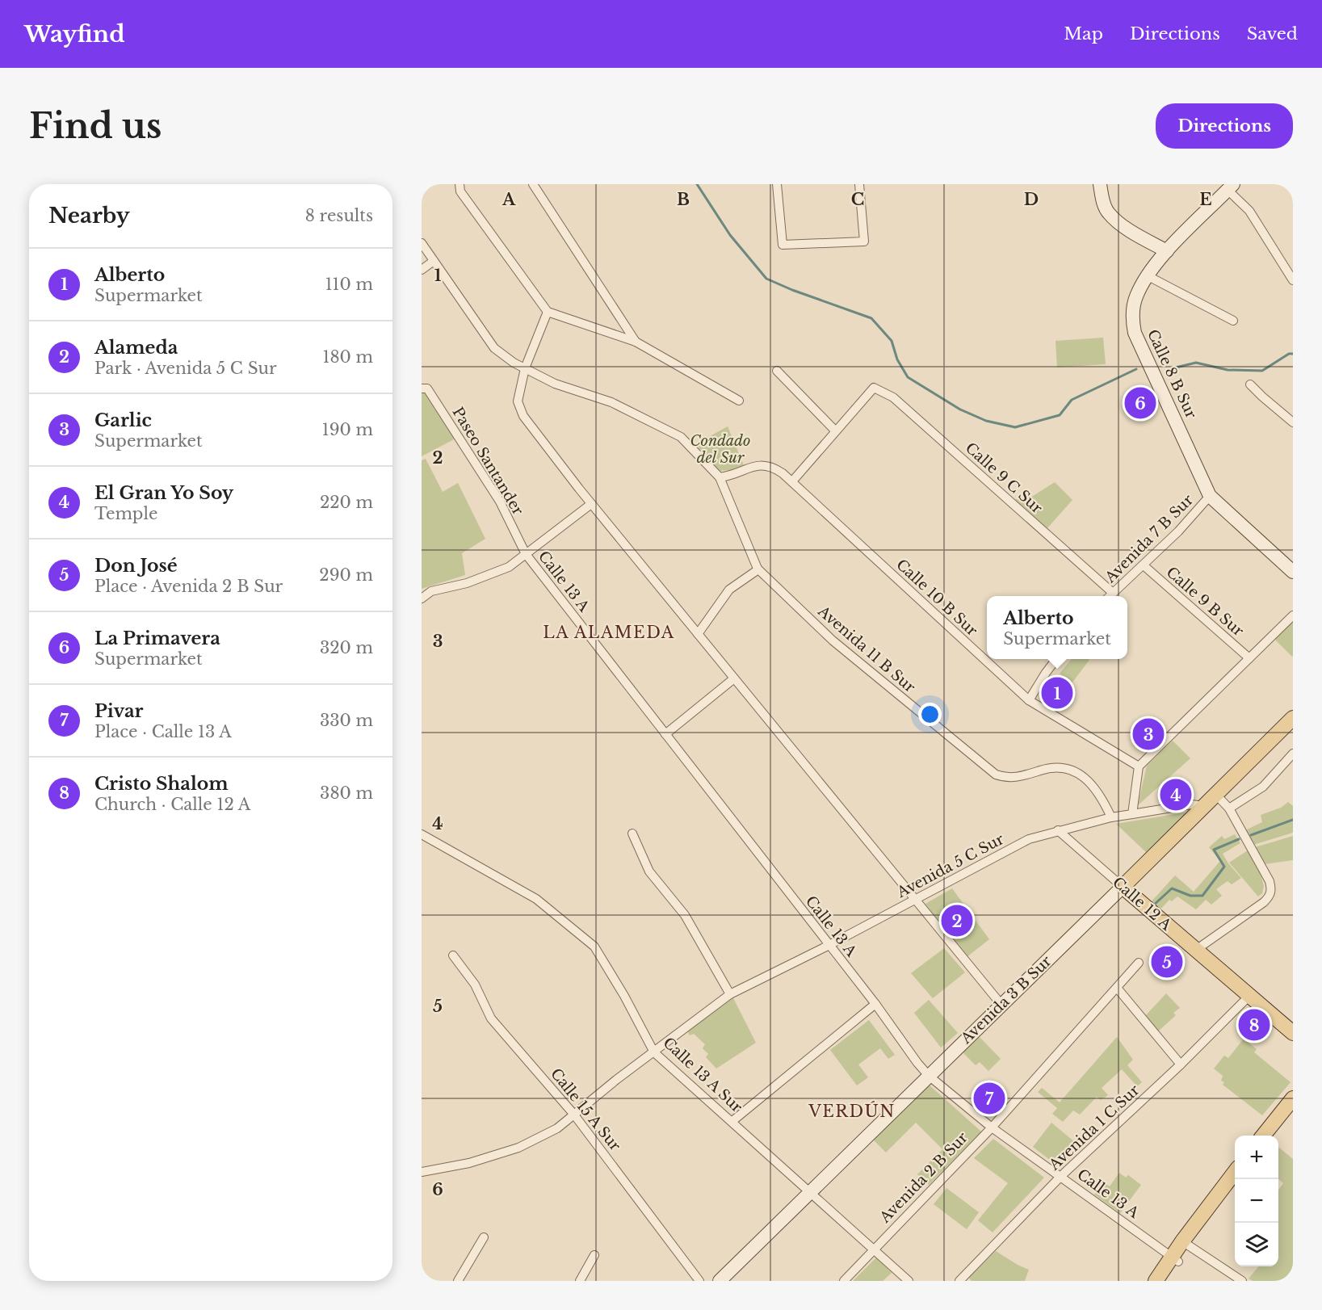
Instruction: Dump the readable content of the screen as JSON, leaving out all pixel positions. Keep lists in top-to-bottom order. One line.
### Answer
{"streets":{"main road":["Calle 12 A","Avenida 3 B Sur"],"street":["Calle 8 B Sur","Paseo Santander","Calle 9 C Sur","Avenida 7 B Sur","Calle 13 A","Calle 10 B Sur","Calle 9 B Sur","Avenida 11 B Sur","Avenida 5 C Sur","Calle 13 A Sur","Calle 15 A Sur","Avenida 1 C Sur","Avenida 2 B Sur"]},"crossings":[["Calle 8 B Sur","Avenida 7 B Sur"],["Paseo Santander","Calle 13 A"],["Calle 9 C Sur","Avenida 7 B Sur"],["Avenida 7 B Sur","Calle 9 B Sur"],["Calle 13 A","Avenida 5 C Sur"],["Calle 13 A","Avenida 3 B Sur"],["Calle 13 A","Avenida 1 C Sur"],["Calle 13 A","Avenida 2 B Sur"],["Calle 10 B Sur","Avenida 11 B Sur"],["Avenida 11 B Sur","Avenida 5 C Sur"],["Avenida 5 C Sur","Calle 12 A"],["Avenida 5 C Sur","Avenida 3 B Sur"],["Avenida 5 C Sur","Calle 13 A Sur"],["Avenida 5 C Sur","Calle 15 A Sur"],["Calle 12 A","Avenida 3 B Sur"],["Calle 12 A","Avenida 1 C Sur"],["Avenida 3 B Sur","Calle 13 A Sur"],["Calle 13 A Sur","Avenida 2 B Sur"]],"districts":["LA ALAMEDA","VERDÚN"],"parks":["Condado del Sur"],"page":{"header":"Wayfind","nav":["Map","Directions","Saved"],"buttons":"Directions","title":"Find us","heading":["Nearby","8 results"],"list":[{"mark":"1","name":"Alberto","note":"Supermarket","value":"110 m"},{"mark":"2","name":"Alameda","note":"Park · Avenida 5 C Sur","value":"180 m"},{"mark":"3","name":"Garlic","note":"Supermarket","value":"190 m"},{"mark":"4","name":"El Gran Yo Soy","note":"Temple","value":"220 m"},{"mark":"5","name":"Don José","note":"Place · Avenida 2 B Sur","value":"290 m"},{"mark":"6","name":"La Primavera","note":"Supermarket","value":"320 m"},{"mark":"7","name":"Pivar","note":"Place · Calle 13 A","value":"330 m"},{"mark":"8","name":"Cristo Shalom","note":"Church · Calle 12 A","value":"380 m"}],"pins":["6","1","3","4","2","5","8","7"],"popup":["Alberto","Supermarket"],"map_buttons":["+","−"]},"grid":{"columns":["A","B","C","D","E"],"rows":["1","2","3","4","5","6"]}}
